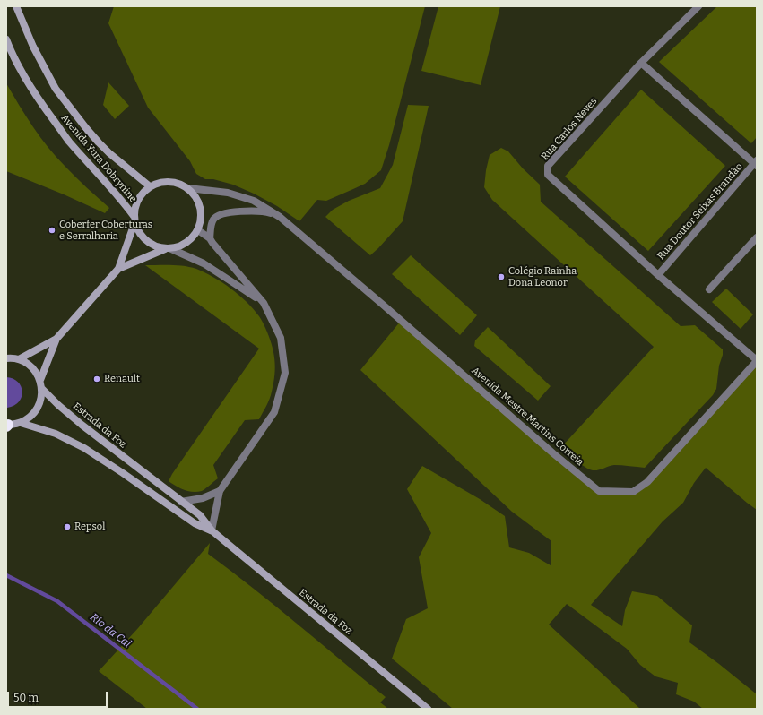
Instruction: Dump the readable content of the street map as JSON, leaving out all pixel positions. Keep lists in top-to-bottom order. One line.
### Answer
{"streets":{"main road":["Avenida Yura Dobrynine","Estrada da Foz"],"street":["Rua Carlos Neves","Rua Doutor Seixas Brandão","Avenida Mestre Martins Correia"]},"crossings":[["Rua Carlos Neves","Rua Doutor Seixas Brandão"],["Rua Carlos Neves","Avenida Mestre Martins Correia"],["Avenida Yura Dobrynine","Avenida Mestre Martins Correia"],["Rua Doutor Seixas Brandão","Avenida Mestre Martins Correia"]],"water":["Rio da Cal"],"places":["Coberfer Coberturas e Serralharia","Colégio Rainha Dona Leonor","Renault","Repsol"],"scale_bar":"50 m"}
